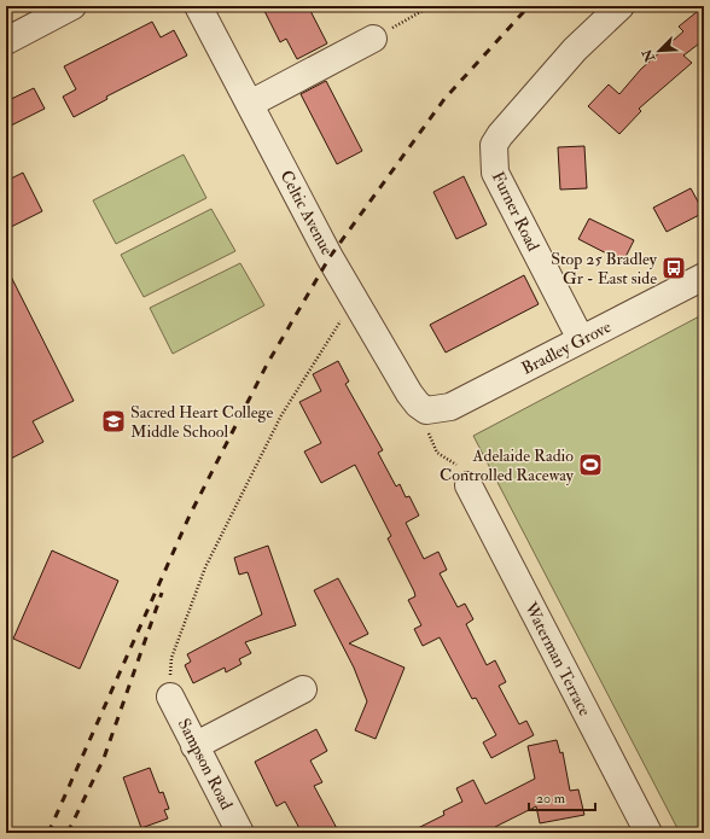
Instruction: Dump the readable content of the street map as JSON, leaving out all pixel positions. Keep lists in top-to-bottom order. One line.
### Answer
{"streets":{"street":["Furner Road","Celtic Avenue","Bradley Grove","Waterman Terrace","Sampson Road"]},"crossings":[["Furner Road","Bradley Grove"],["Celtic Avenue","Bradley Grove"]],"places":{"bus stop":["Stop 25 Bradley Gr - East side"],"school or university":["Sacred Heart College Middle School"],"sports":["Adelaide Radio Controlled Raceway"]},"scale_bar":"20 m","north":"bottom left"}
